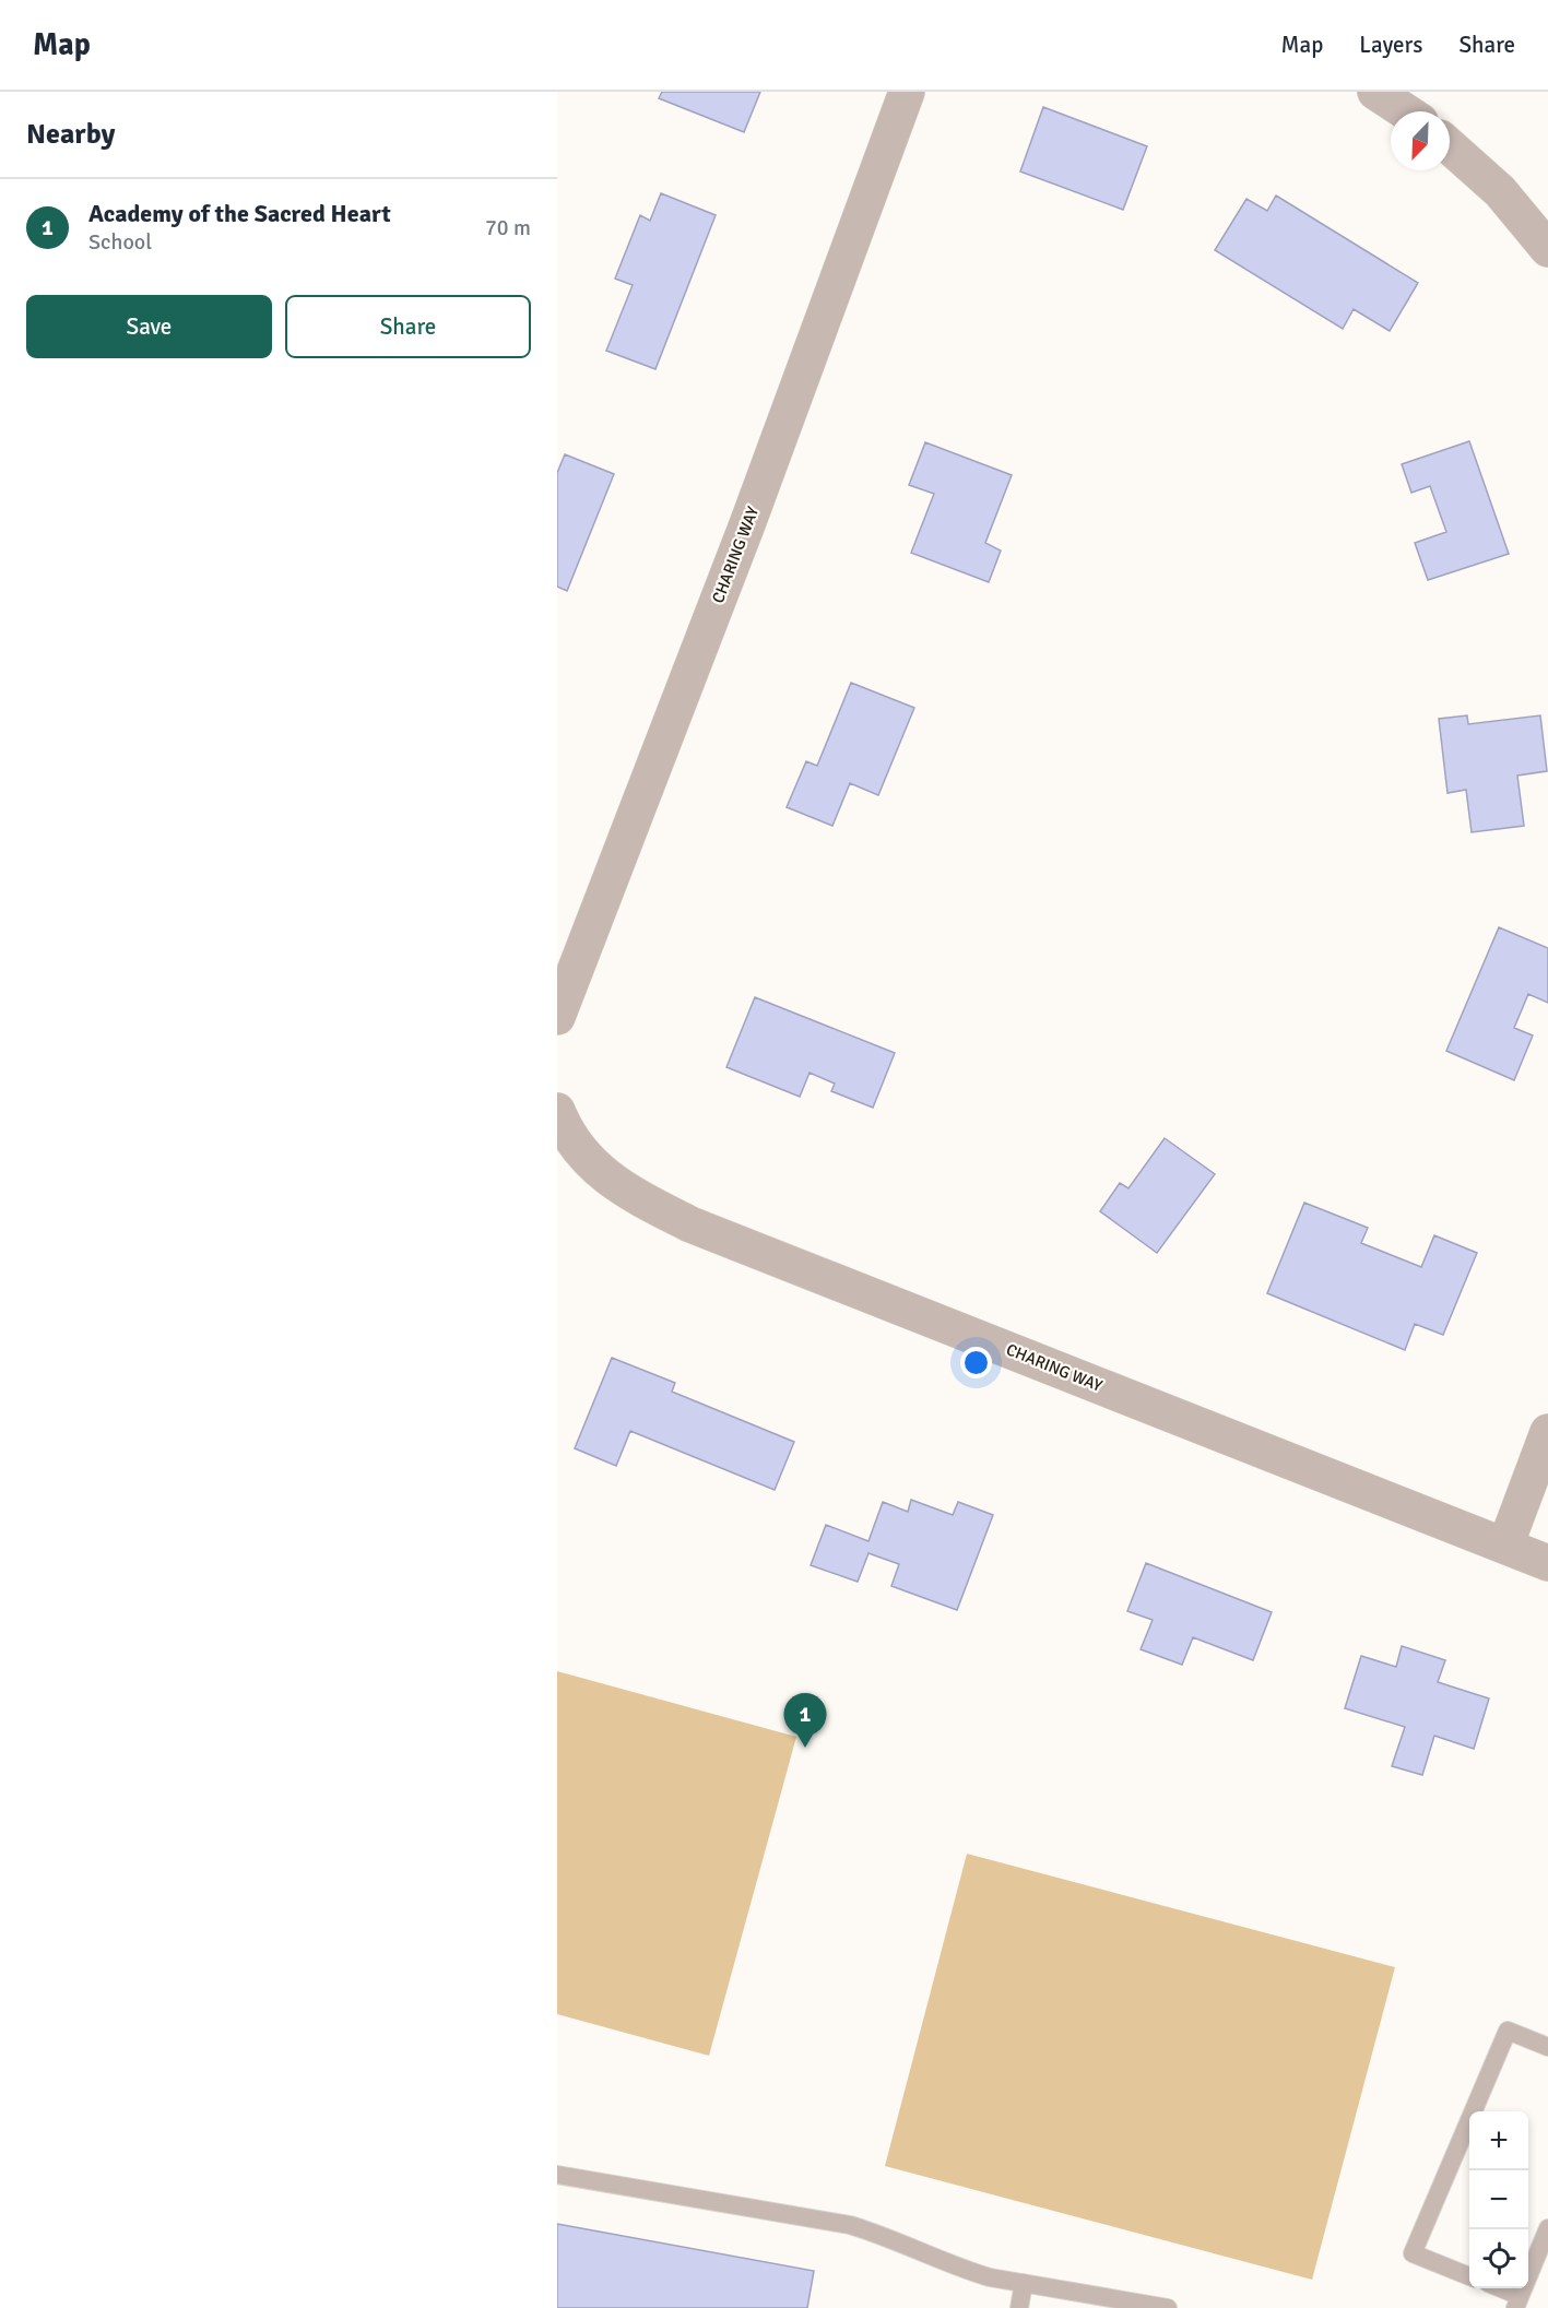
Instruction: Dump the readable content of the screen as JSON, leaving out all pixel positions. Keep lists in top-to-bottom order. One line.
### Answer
{"streets":{"street":["CHARING WAY"]},"north":"bottom left","page":{"header":"Map","nav":["Map","Layers","Share"],"heading":"Nearby","list":[{"mark":"1","name":"Academy of the Sacred Heart","note":"School","value":"70 m"}],"buttons":["Save","Share"],"pins":"1","map_buttons":["+","−"]}}
